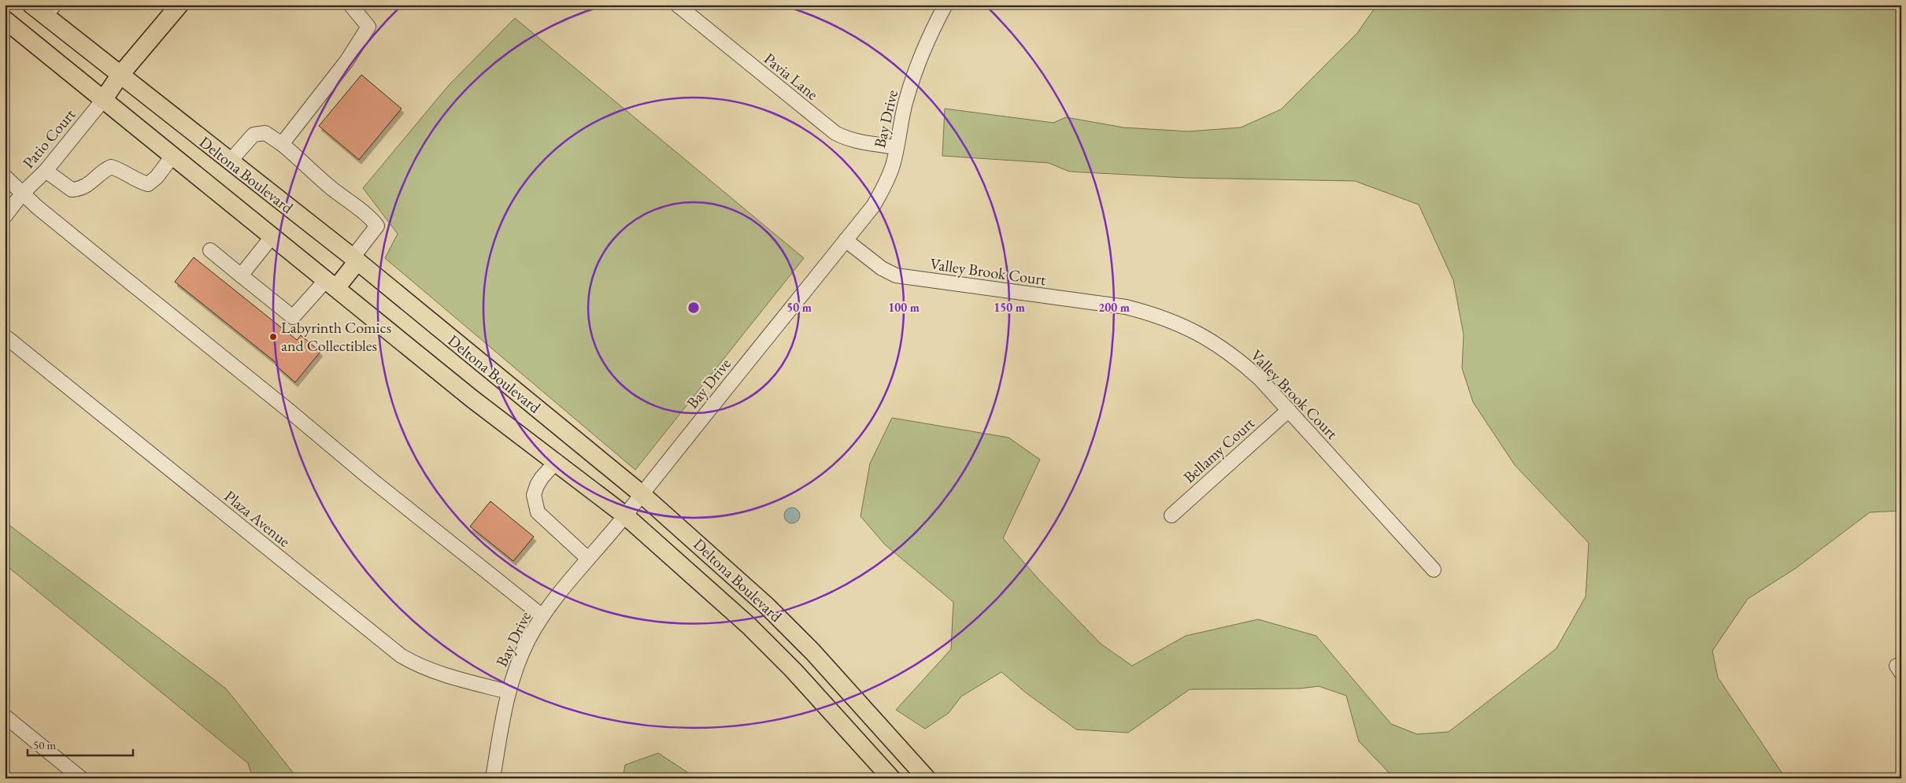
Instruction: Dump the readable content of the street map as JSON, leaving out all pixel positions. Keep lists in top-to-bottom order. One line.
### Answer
{"streets":{"main road":["Deltona Boulevard"],"street":["Pavia Lane","Bay Drive","Patio Court","Valley Brook Court","Bellamy Court","Plaza Avenue"]},"crossings":[["Pavia Lane","Bay Drive"],["Bay Drive","Deltona Boulevard"],["Bay Drive","Valley Brook Court"],["Bay Drive","Plaza Avenue"],["Patio Court","Deltona Boulevard"],["Valley Brook Court","Bellamy Court"]],"places":["Labyrinth Comics and Collectibles"],"scale_bar":"50 m","rings":["50 m","100 m","150 m","200 m"]}
